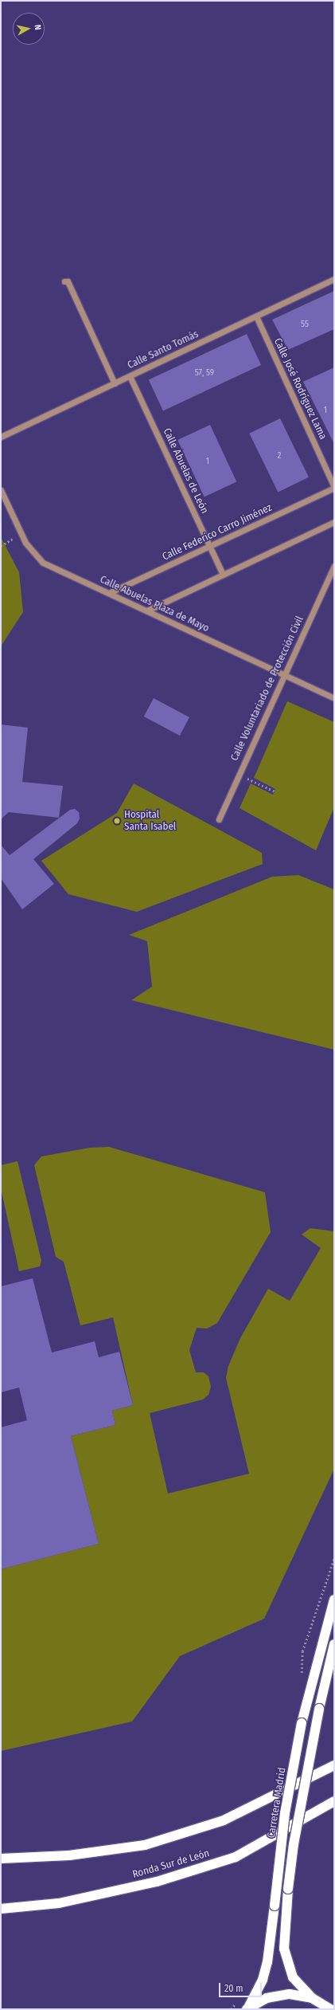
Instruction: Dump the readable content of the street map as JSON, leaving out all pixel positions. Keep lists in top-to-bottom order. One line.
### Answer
{"streets":{"highway":["Carretera Madrid","Ronda Sur de León"],"street":["Calle Santo Tomás","Calle José Rodríguez Lama","Calle Abuelas de León","Calle Federico Carro Jiménez","Calle Abuelas Plaza de Mayo","Calle Voluntariado de Protección Civil"]},"crossings":[["Calle Santo Tomás","Calle José Rodríguez Lama"],["Calle Santo Tomás","Calle Abuelas de León"],["Calle José Rodríguez Lama","Calle Federico Carro Jiménez"],["Calle Abuelas de León","Calle Federico Carro Jiménez"],["Calle Federico Carro Jiménez","Calle Abuelas Plaza de Mayo"],["Calle Abuelas Plaza de Mayo","Calle Voluntariado de Protección Civil"]],"places":["Hospital Santa Isabel"],"house_numbers":["55","57, 59","1","2","1"],"scale_bar":"20 m","north":"right"}
